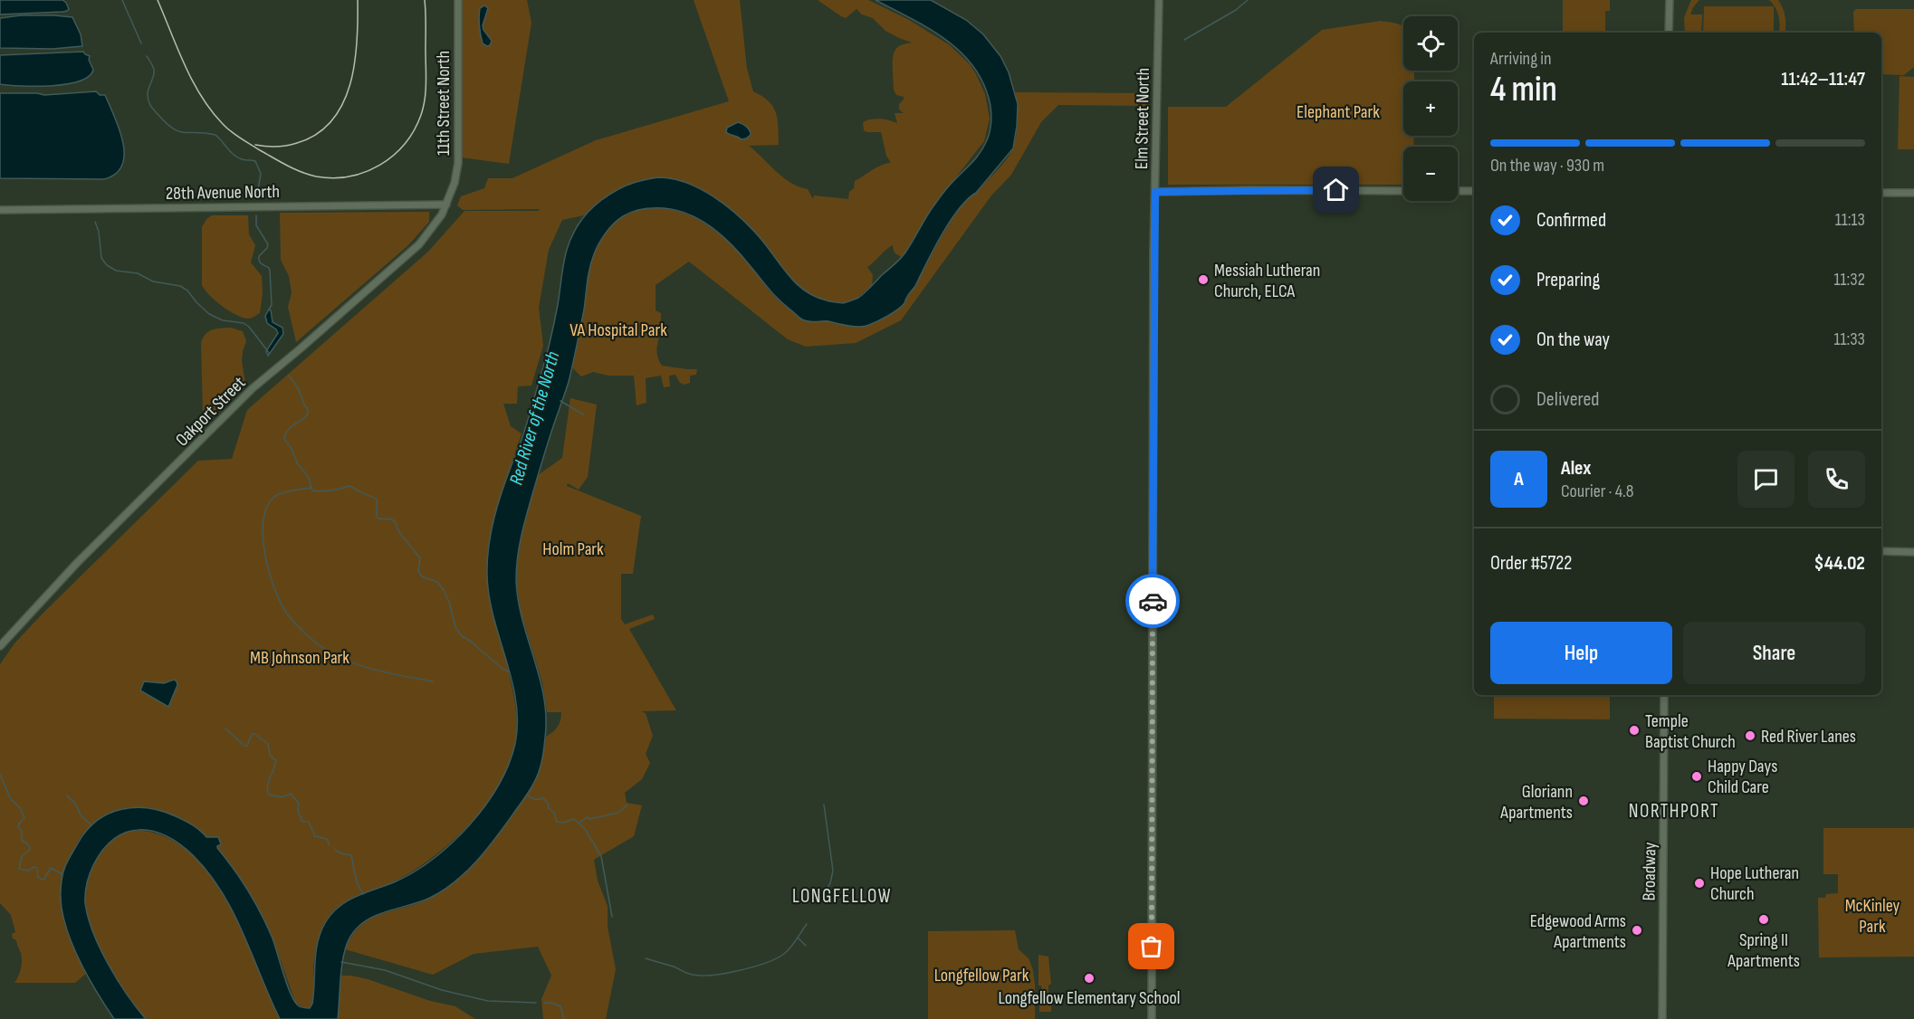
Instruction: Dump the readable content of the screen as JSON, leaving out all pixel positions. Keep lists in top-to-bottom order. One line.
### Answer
{"streets":{"street":["11th Street North","Elm Street North","28th Avenue North","Oakport Street","Broadway"]},"crossings":[["11th Street North","28th Avenue North"],["11th Street North","Oakport Street"],["28th Avenue North","Oakport Street"]],"districts":["NORTHPORT","LONGFELLOW"],"water":["Red River of the North"],"parks":["Elephant Park","VA Hospital Park","Holm Park","MB Johnson Park","McKinley Park","Longfellow Park"],"places":["Messiah Lutheran Church, ELCA","Temple Baptist Church","Red River Lanes","Happy Days Child Care","Gloriann Apartments","Hope Lutheran Church","Spring II Apartments","Edgewood Arms Apartments","Longfellow Elementary School"],"page":{"map_buttons":["+","−"],"heading":["4 min","Arriving in","11:42–11:47"],"panel":["Alex","Courier · 4.8","Order #5722","$44.02"],"bar":"On the way · 930 m","list":[["Confirmed","11:13"],["Preparing","11:32"],["On the way","11:33"],"Delivered"],"round":"A","buttons":["Help","Share"]}}
